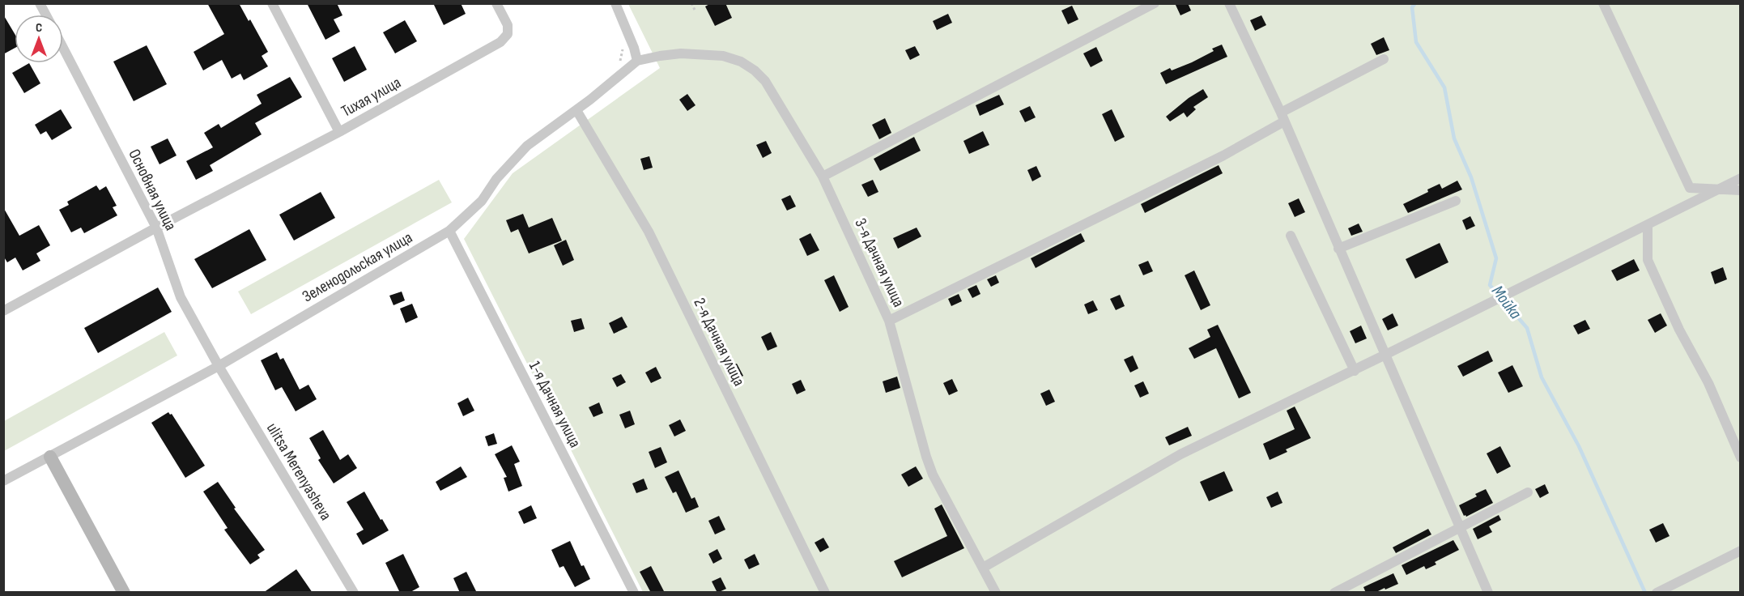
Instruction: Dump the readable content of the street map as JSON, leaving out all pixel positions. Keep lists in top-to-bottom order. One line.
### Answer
{"streets":{"street":["Тихая улица","Основная улица","3-я Дачная улица","Зеленодольская улица","2-я Дачная улица","1-я Дачная улица","ulitsa Merenyasheva"]},"crossings":[["Основная улица","Зеленодольская улица"],["Основная улица","ulitsa Merenyasheva"],["3-я Дачная улица","Зеленодольская улица"],["Зеленодольская улица","2-я Дачная улица"],["Зеленодольская улица","1-я Дачная улица"],["Зеленодольская улица","ulitsa Merenyasheva"]],"water":["Мойка"],"north":"top"}
